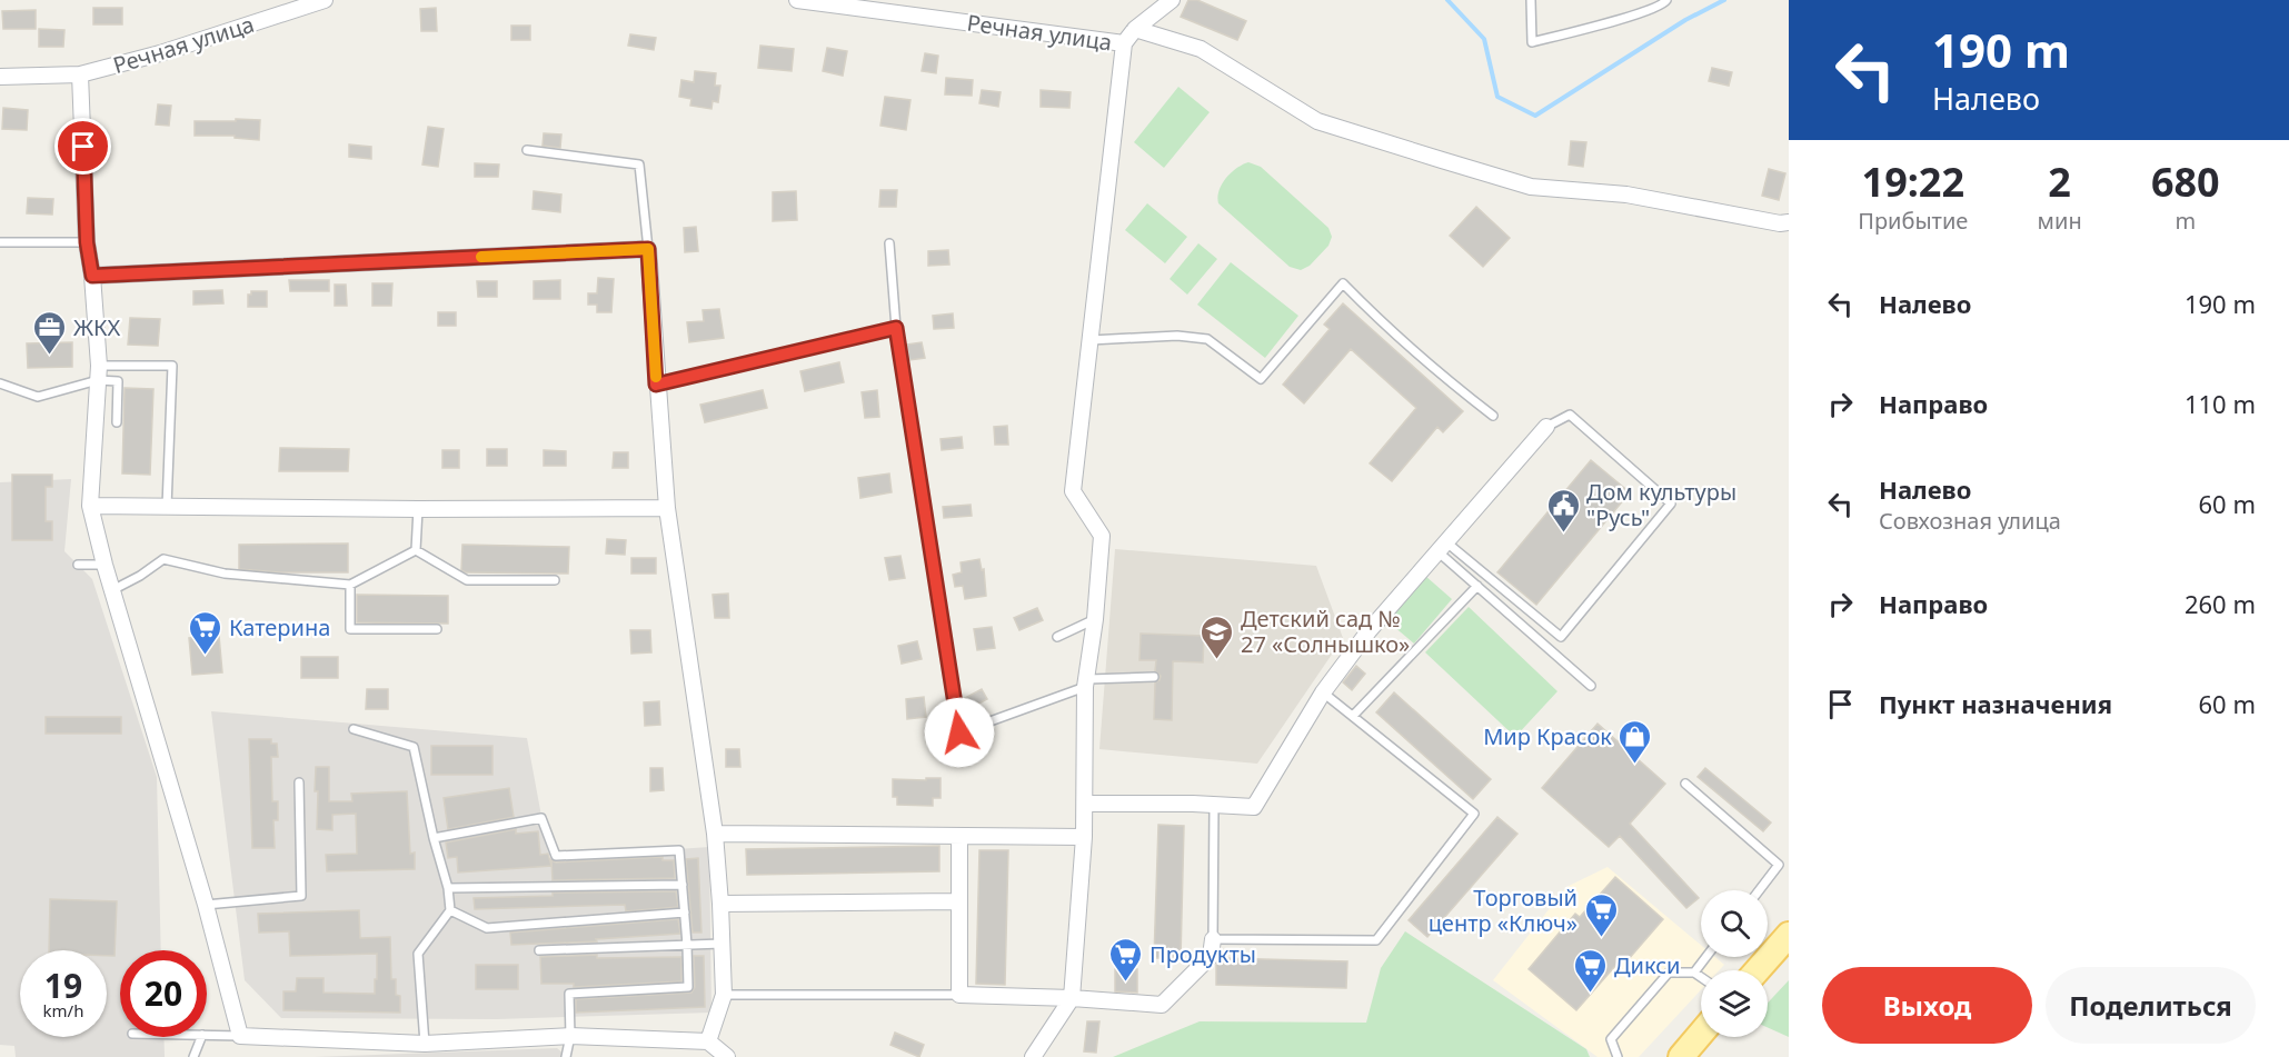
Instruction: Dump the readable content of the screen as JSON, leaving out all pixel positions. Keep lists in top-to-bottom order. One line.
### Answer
{"streets":{"street":["Речная улица"]},"places":{"office":["ЖКХ"],"public building":["Дом культуры \"Русь\""],"supermarket":["Катерина","Торговый центр «Ключ»","Продукты","Дикси"],"school or university":["Детский сад № 27 «Солнышко»"],"shop":["Мир Красок"]},"page":{"turn":["190 m","Налево"],"eta":["19:22","Прибытие","2","мин","680","m"],"list":[{"name":"Налево","value":"190 m"},{"name":"Направо","value":"110 m"},{"name":"Налево","note":"Совхозная улица","value":"60 m"},{"name":"Направо","value":"260 m"},{"name":"Пункт назначения","value":"60 m"}],"speed":"19 km/h","limit":"20","buttons":["Выход","Поделиться"]}}
